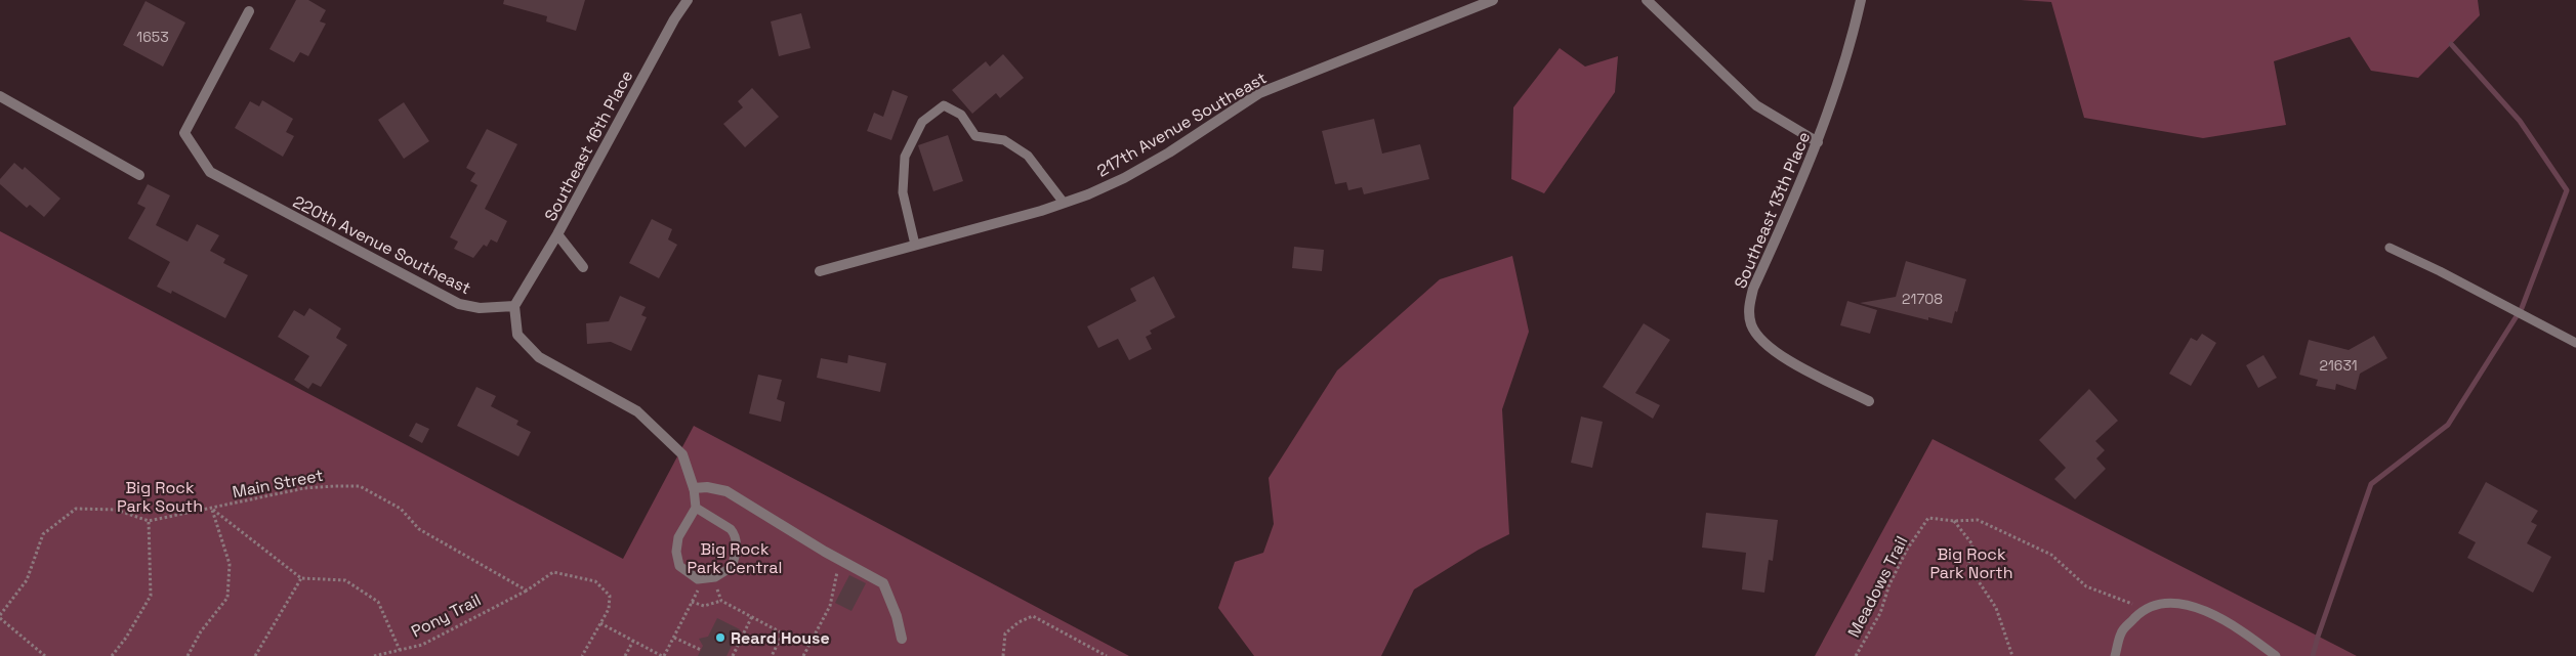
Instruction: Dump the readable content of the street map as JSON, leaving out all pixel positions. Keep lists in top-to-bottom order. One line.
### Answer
{"streets":{"street":["217th Avenue Southeast","Southeast 16th Place","Southeast 13th Place","220th Avenue Southeast"],"path":["Main Street","Meadows Trail","Pony Trail"]},"crossings":[["Southeast 16th Place","220th Avenue Southeast"],["Main Street","Pony Trail"]],"parks":["Big Rock Park South","Big Rock Park Central","Big Rock Park North"],"places":["Reard House"],"house_numbers":["1653","21708","21631"]}
